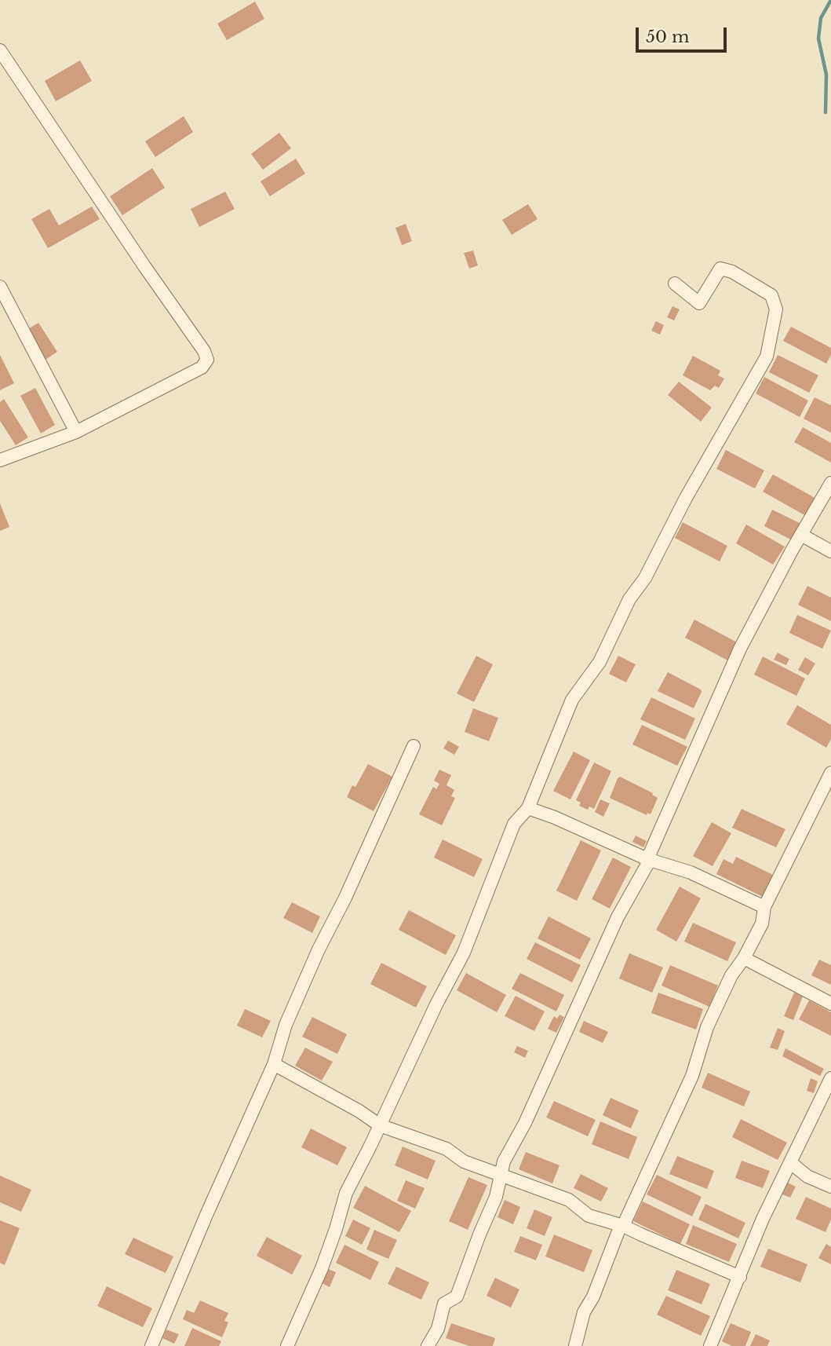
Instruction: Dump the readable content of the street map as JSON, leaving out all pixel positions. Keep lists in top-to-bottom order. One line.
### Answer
{"scale_bar":"50 m"}
